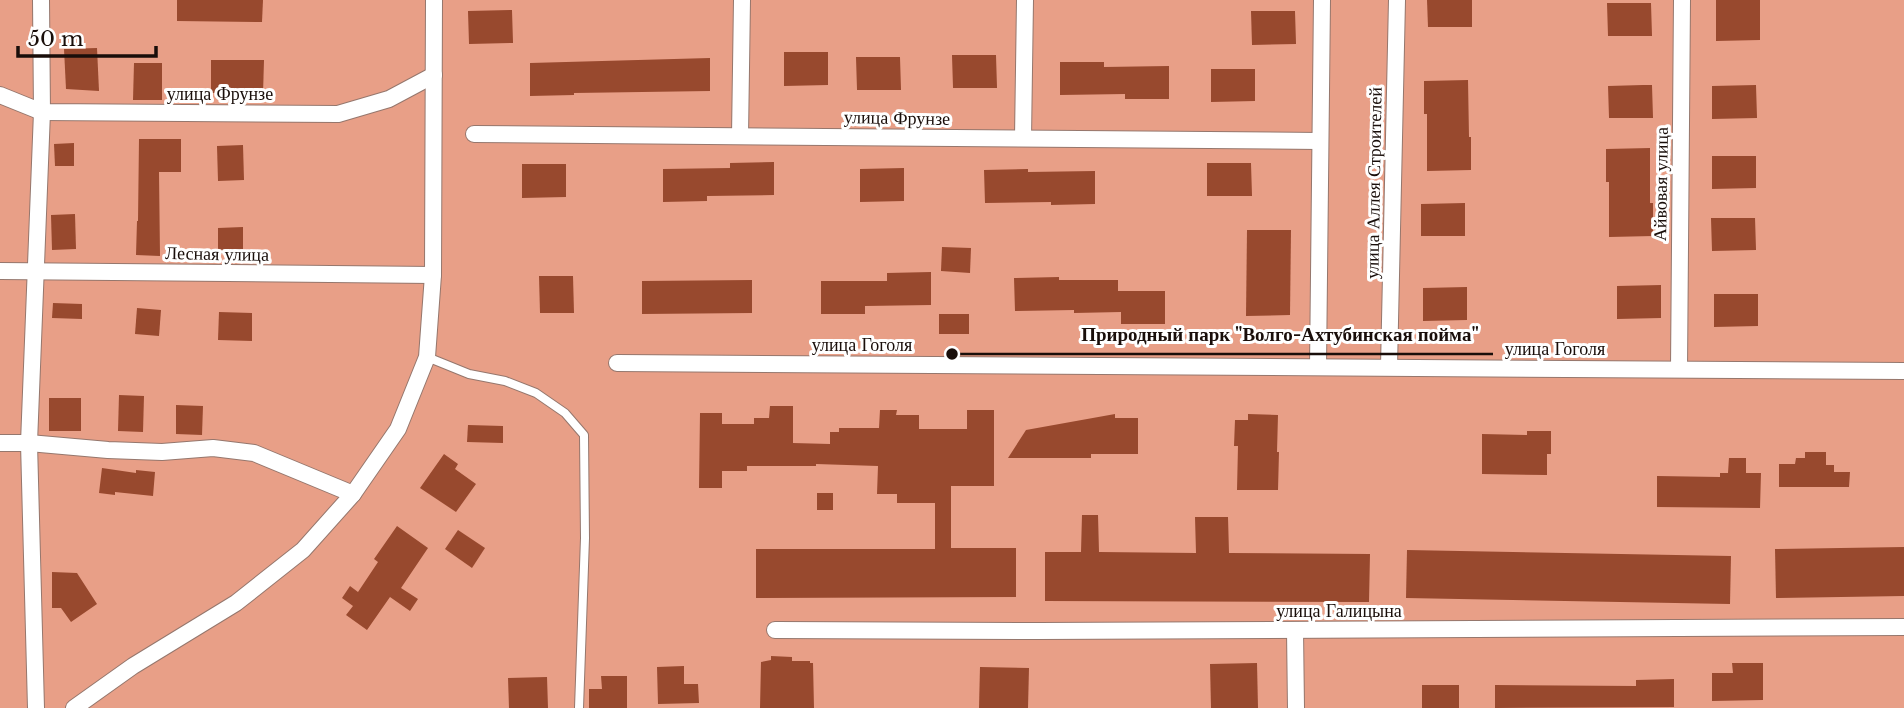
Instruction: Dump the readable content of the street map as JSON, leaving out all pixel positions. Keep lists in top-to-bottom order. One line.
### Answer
{"streets":{"street":["улица Фрунзе","улица Аллея Строителей","Айвовая улица","Лесная улица","улица Гоголя","улица Галицына"]},"crossings":[["улица Аллея Строителей","улица Гоголя"],["Айвовая улица","улица Гоголя"]],"places":["Природный парк \"Волго-Ахтубинская пойма\""],"scale_bar":"50 m"}
